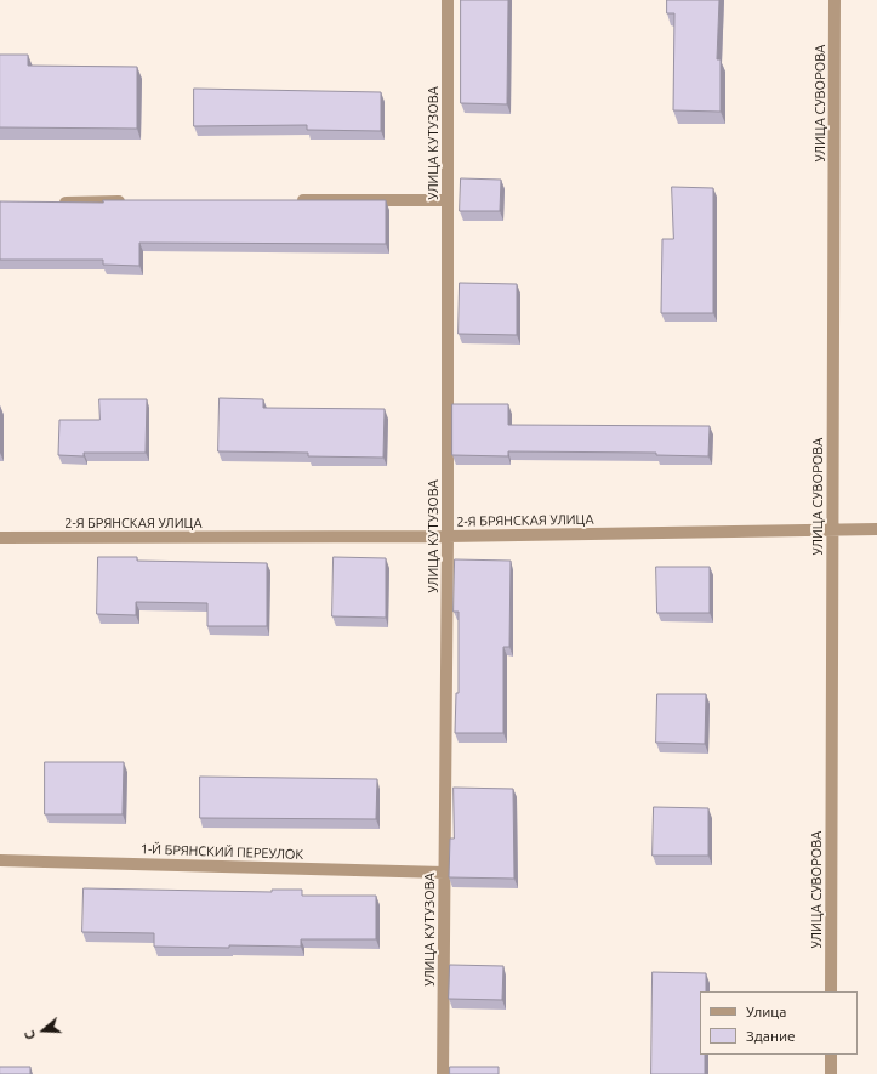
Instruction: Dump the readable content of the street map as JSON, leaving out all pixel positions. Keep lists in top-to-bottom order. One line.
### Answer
{"streets":{"street":["УЛИЦА СУВОРОВА","УЛИЦА КУТУЗОВА","2-Я БРЯНСКАЯ УЛИЦА","1-Й БРЯНСКИЙ ПЕРЕУЛОК"]},"crossings":[["УЛИЦА СУВОРОВА","2-Я БРЯНСКАЯ УЛИЦА"],["УЛИЦА КУТУЗОВА","2-Я БРЯНСКАЯ УЛИЦА"],["УЛИЦА КУТУЗОВА","1-Й БРЯНСКИЙ ПЕРЕУЛОК"]],"legend":["Улица","Здание"],"north":"left"}
